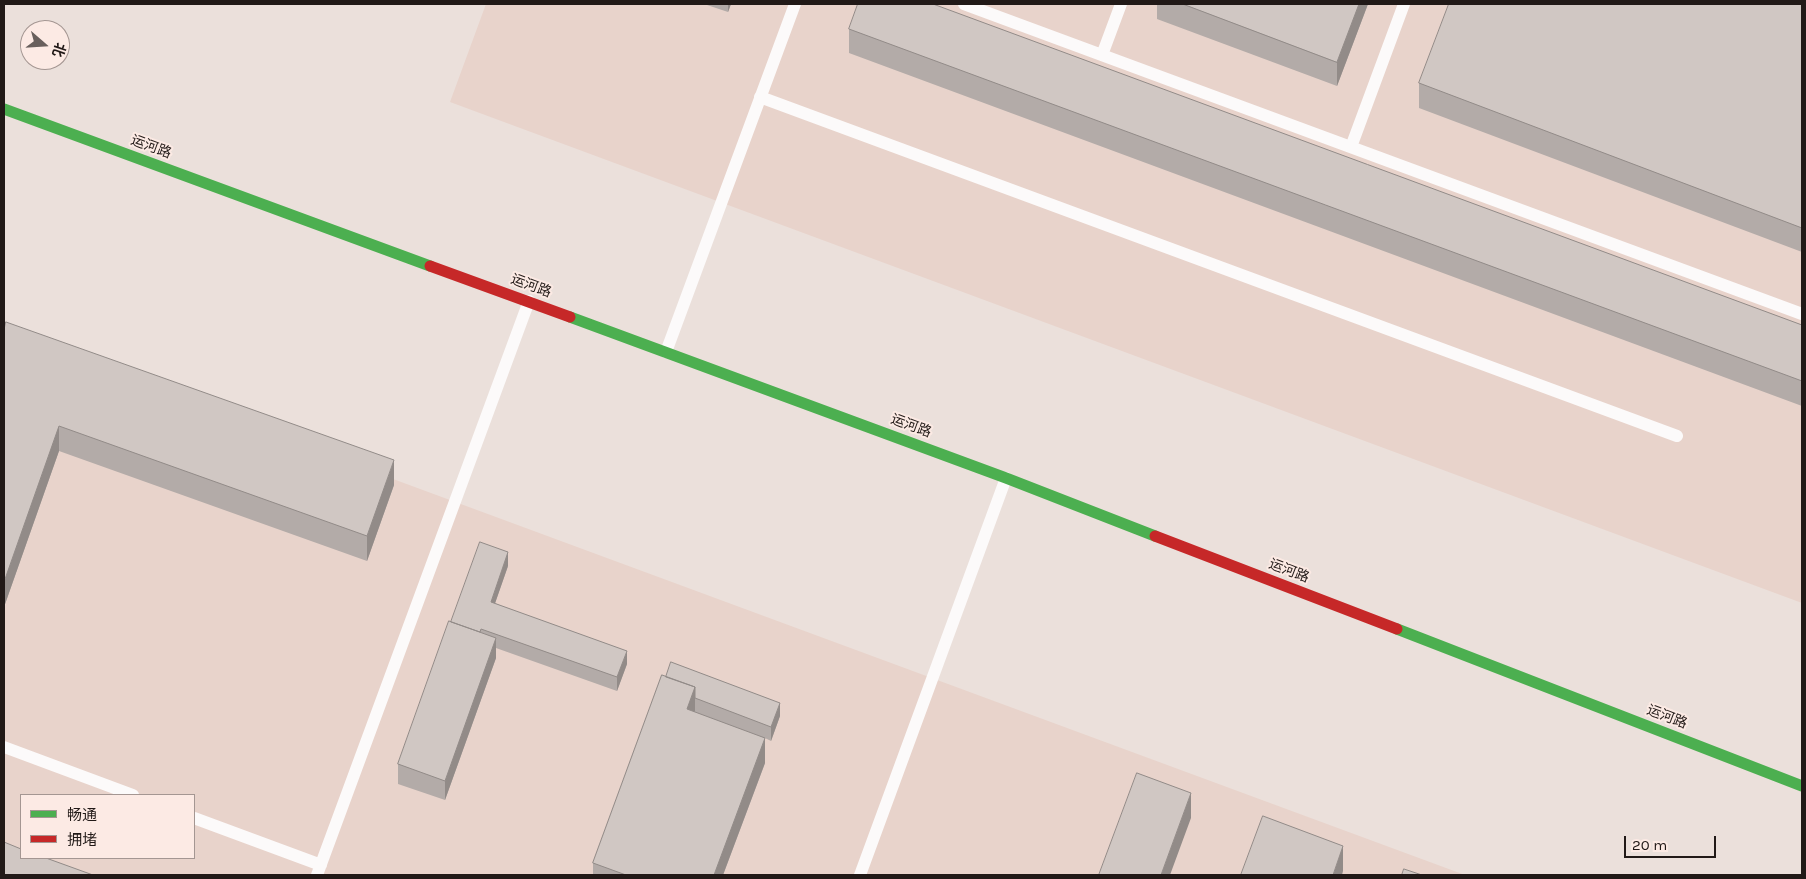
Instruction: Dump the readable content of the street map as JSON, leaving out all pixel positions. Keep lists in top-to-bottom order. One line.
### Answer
{"streets":{"main road":["运河路"]},"legend":["畅通","拥堵"],"scale_bar":"20 m","north":"right"}
